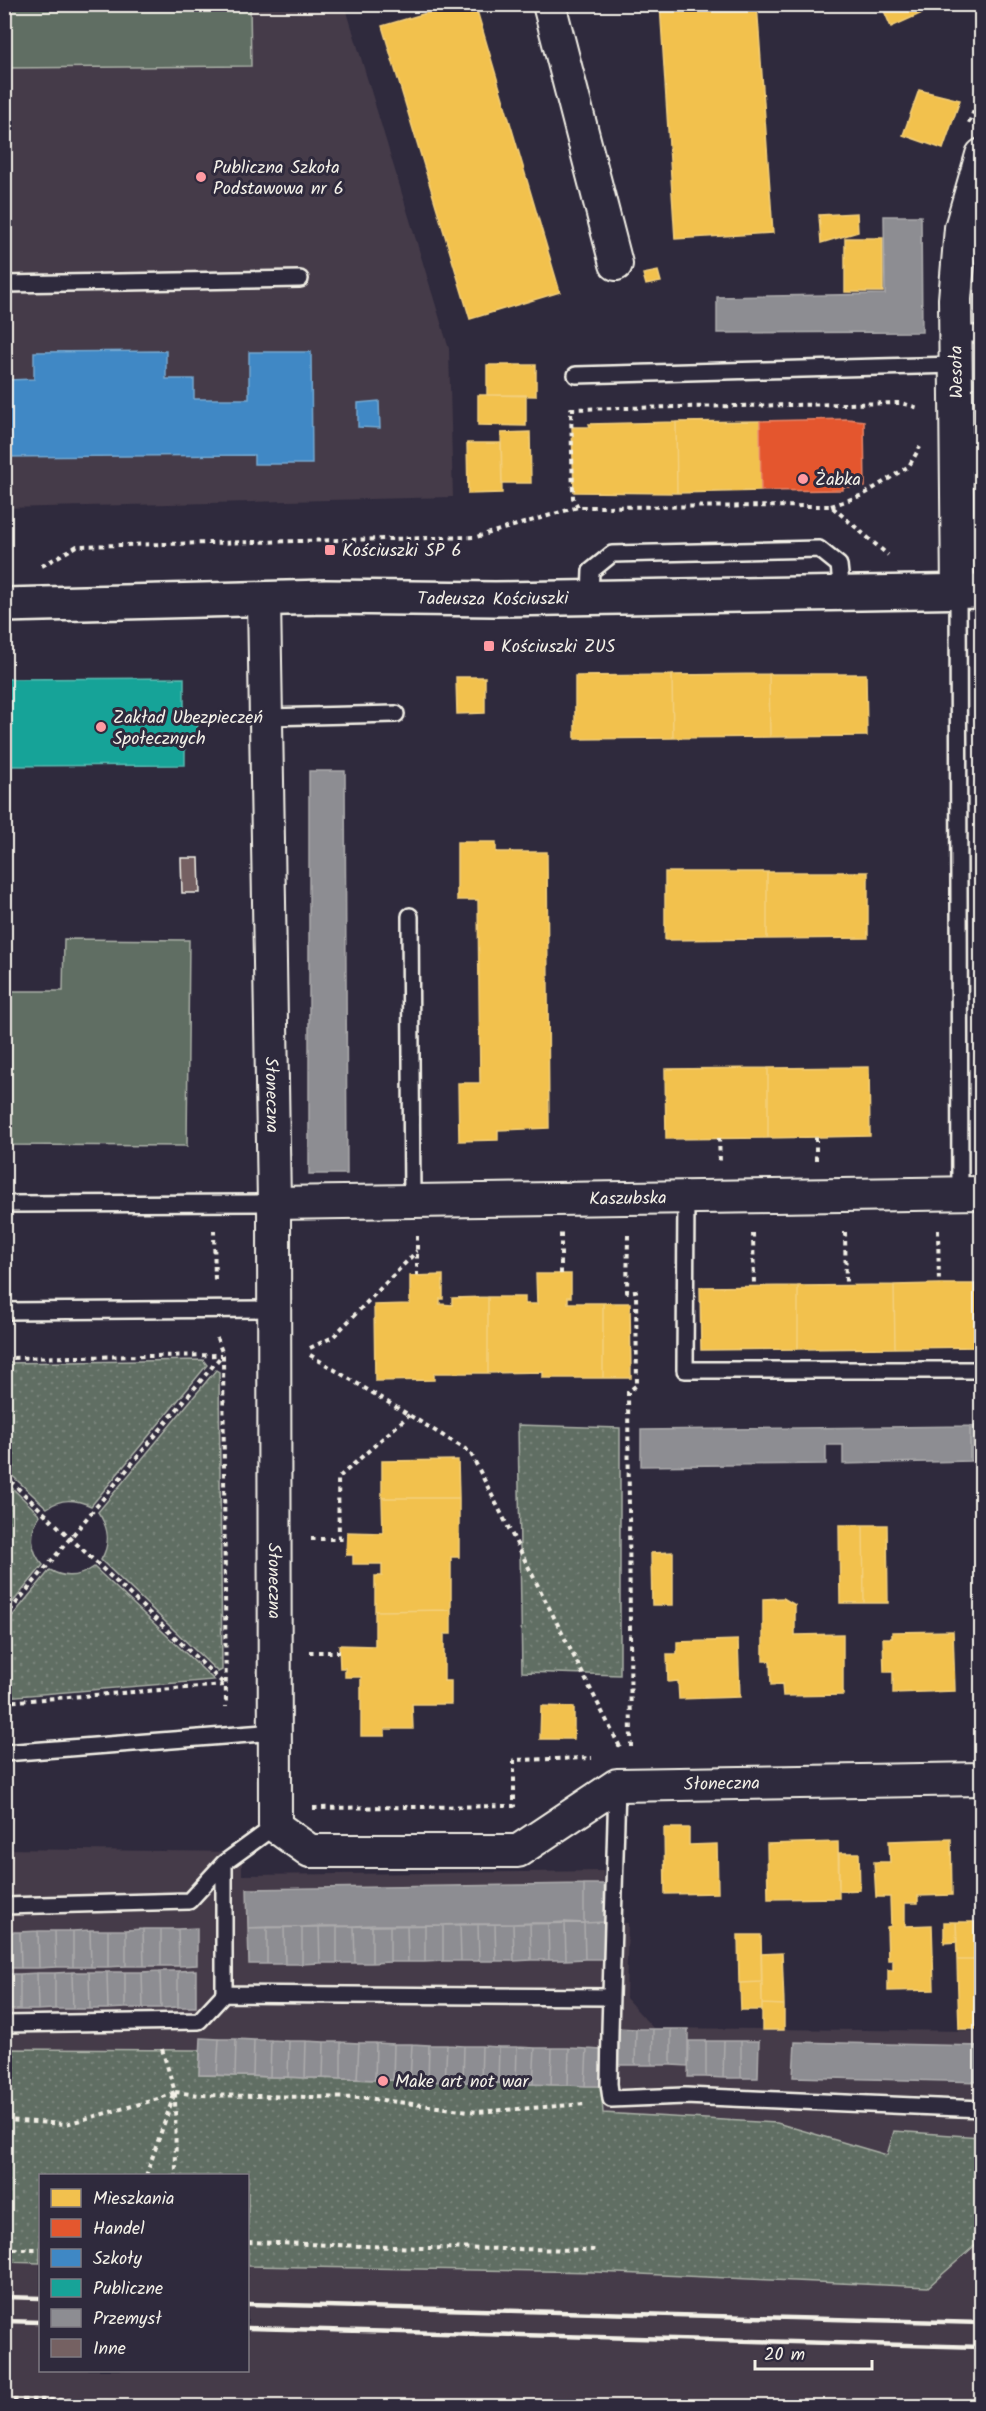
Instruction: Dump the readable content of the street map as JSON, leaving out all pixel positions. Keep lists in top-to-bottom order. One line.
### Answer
{"streets":{"street":["Wesoła","Tadeusza Kościuszki","Słoneczna","Kaszubska"]},"crossings":[["Wesoła","Tadeusza Kościuszki"],["Tadeusza Kościuszki","Słoneczna"],["Słoneczna","Kaszubska"]],"places":{"other":["Publiczna Szkoła Podstawowa nr 6","Żabka","Zakład Ubezpieczeń Społecznych","Make art not war"],"transit":["Kościuszki SP 6","Kościuszki ZUS"]},"legend":["Mieszkania","Handel","Szkoły","Publiczne","Przemysł","Inne"],"scale_bar":"20 m"}
